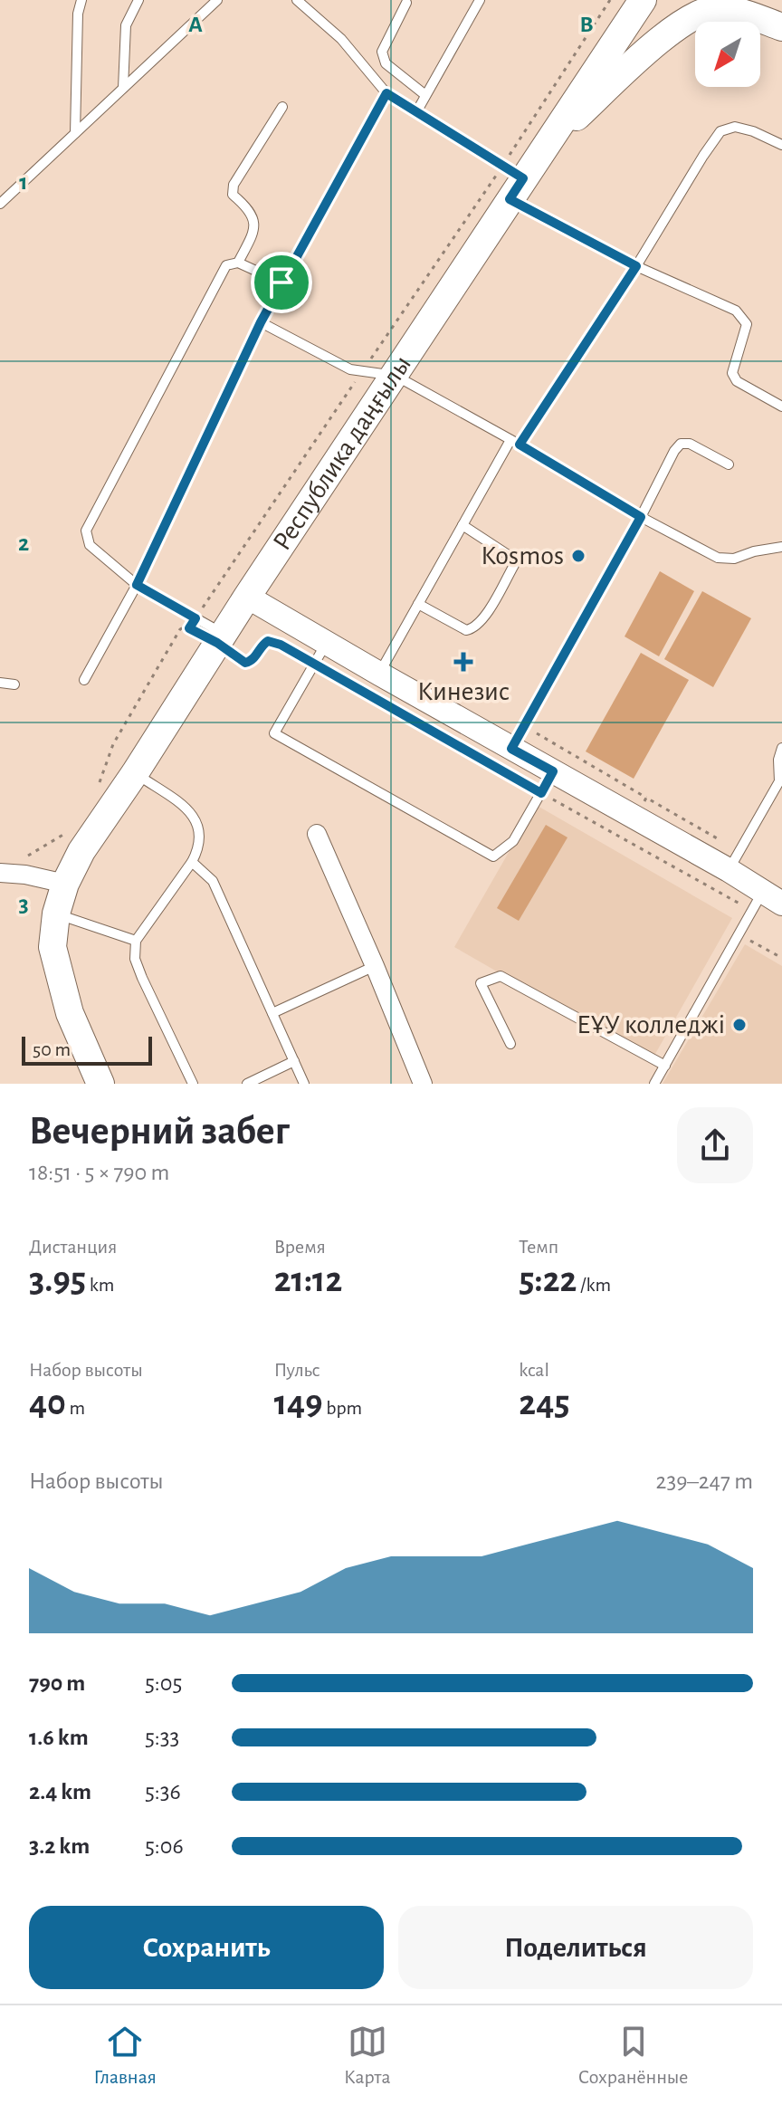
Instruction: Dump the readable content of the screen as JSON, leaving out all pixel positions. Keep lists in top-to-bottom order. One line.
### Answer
{"streets":{"main road":["Республика даңғылы"]},"places":{"other":["Kosmos","ЕҰУ колледжі"],"health":["Кинезис"]},"scale_bar":"50 m","north":"bottom left","page":{"scale":"50 m","heading":["Вечерний забег","18:51 · 5 × 790 m"],"stats":[["Дистанция","3.95 km"],["Время","21:12"],["Темп","5:22 /km"],["Набор высоты","40 m"],["Пульс","149 bpm"],["kcal","245"]],"chart":["Набор высоты","239–247 m"],"list":[{"name":"790 m","note":"5:05"},{"name":"1.6 km","note":"5:33"},{"name":"2.4 km","note":"5:36"},{"name":"3.2 km","note":"5:06"}],"buttons":["Сохранить","Поделиться"],"tabs":["Главная","Карта","Сохранённые"]},"grid":{"columns":["A","B"],"rows":["1","2","3"]}}
